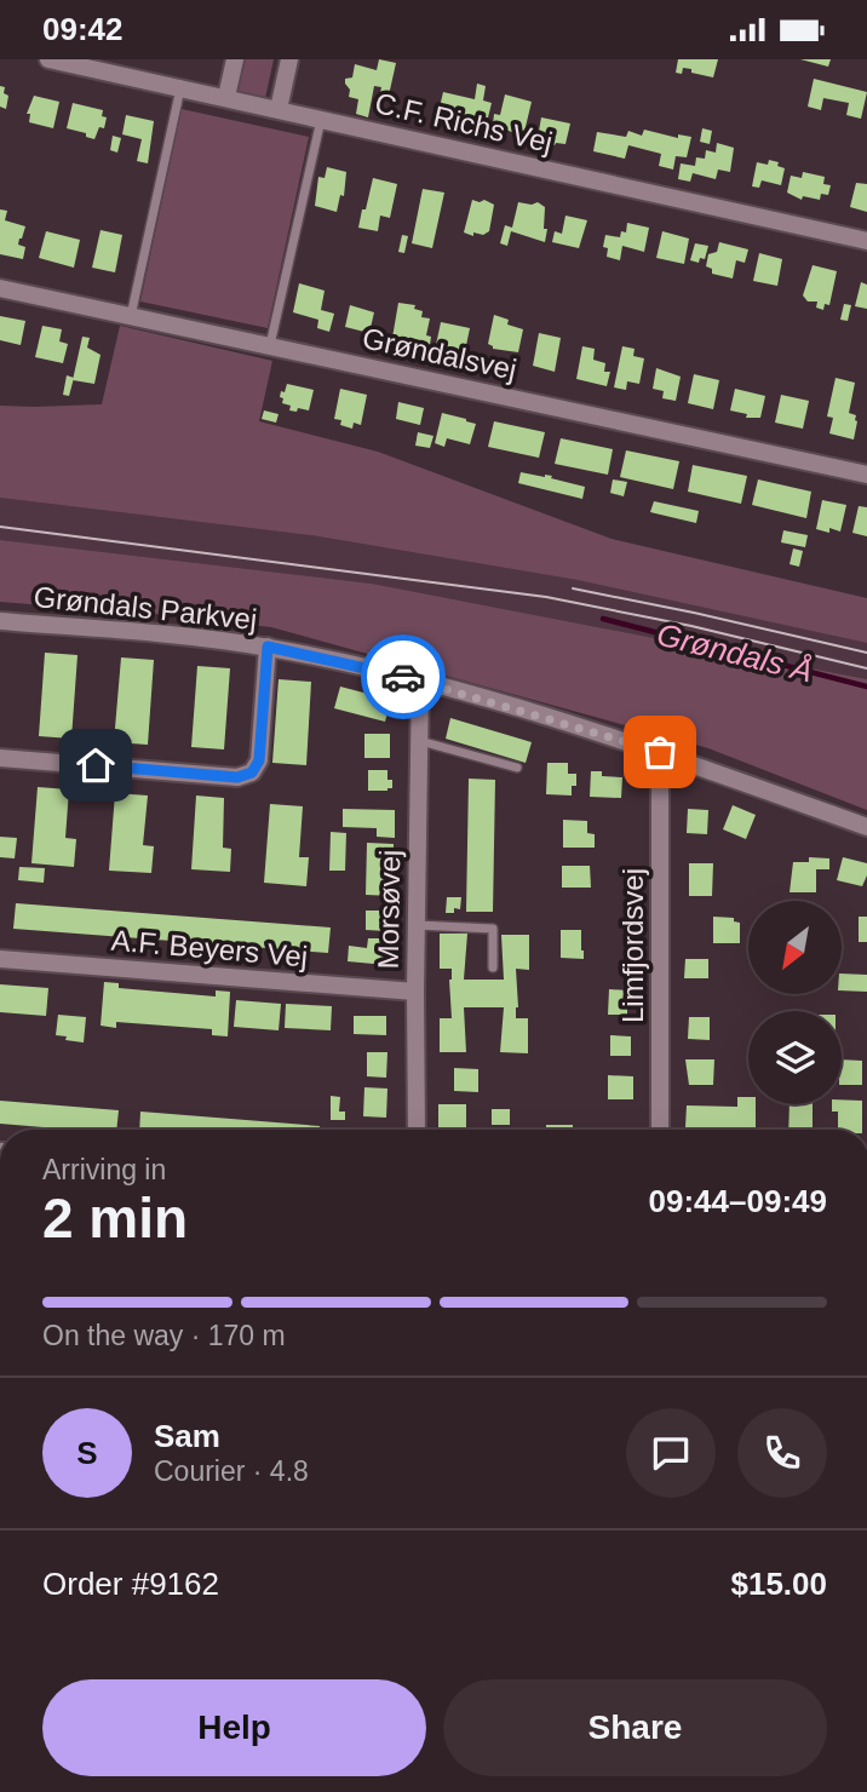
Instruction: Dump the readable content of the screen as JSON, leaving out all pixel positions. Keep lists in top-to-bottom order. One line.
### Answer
{"streets":{"street":["C.F. Richs Vej","Grøndalsvej","Grøndals Parkvej","Morsøvej","Limfjordsvej","A.F. Beyers Vej"]},"crossings":[["Grøndals Parkvej","Morsøvej"],["Grøndals Parkvej","Limfjordsvej"],["Morsøvej","A.F. Beyers Vej"]],"water":["Grøndals Å"],"north":"bottom left","page":{"status":"09:42","heading":["2 min","Arriving in","09:44–09:49"],"panel":["Sam","Courier · 4.8","Order #9162","$15.00"],"bar":"On the way · 170 m","round":"S","buttons":["Help","Share"]}}
